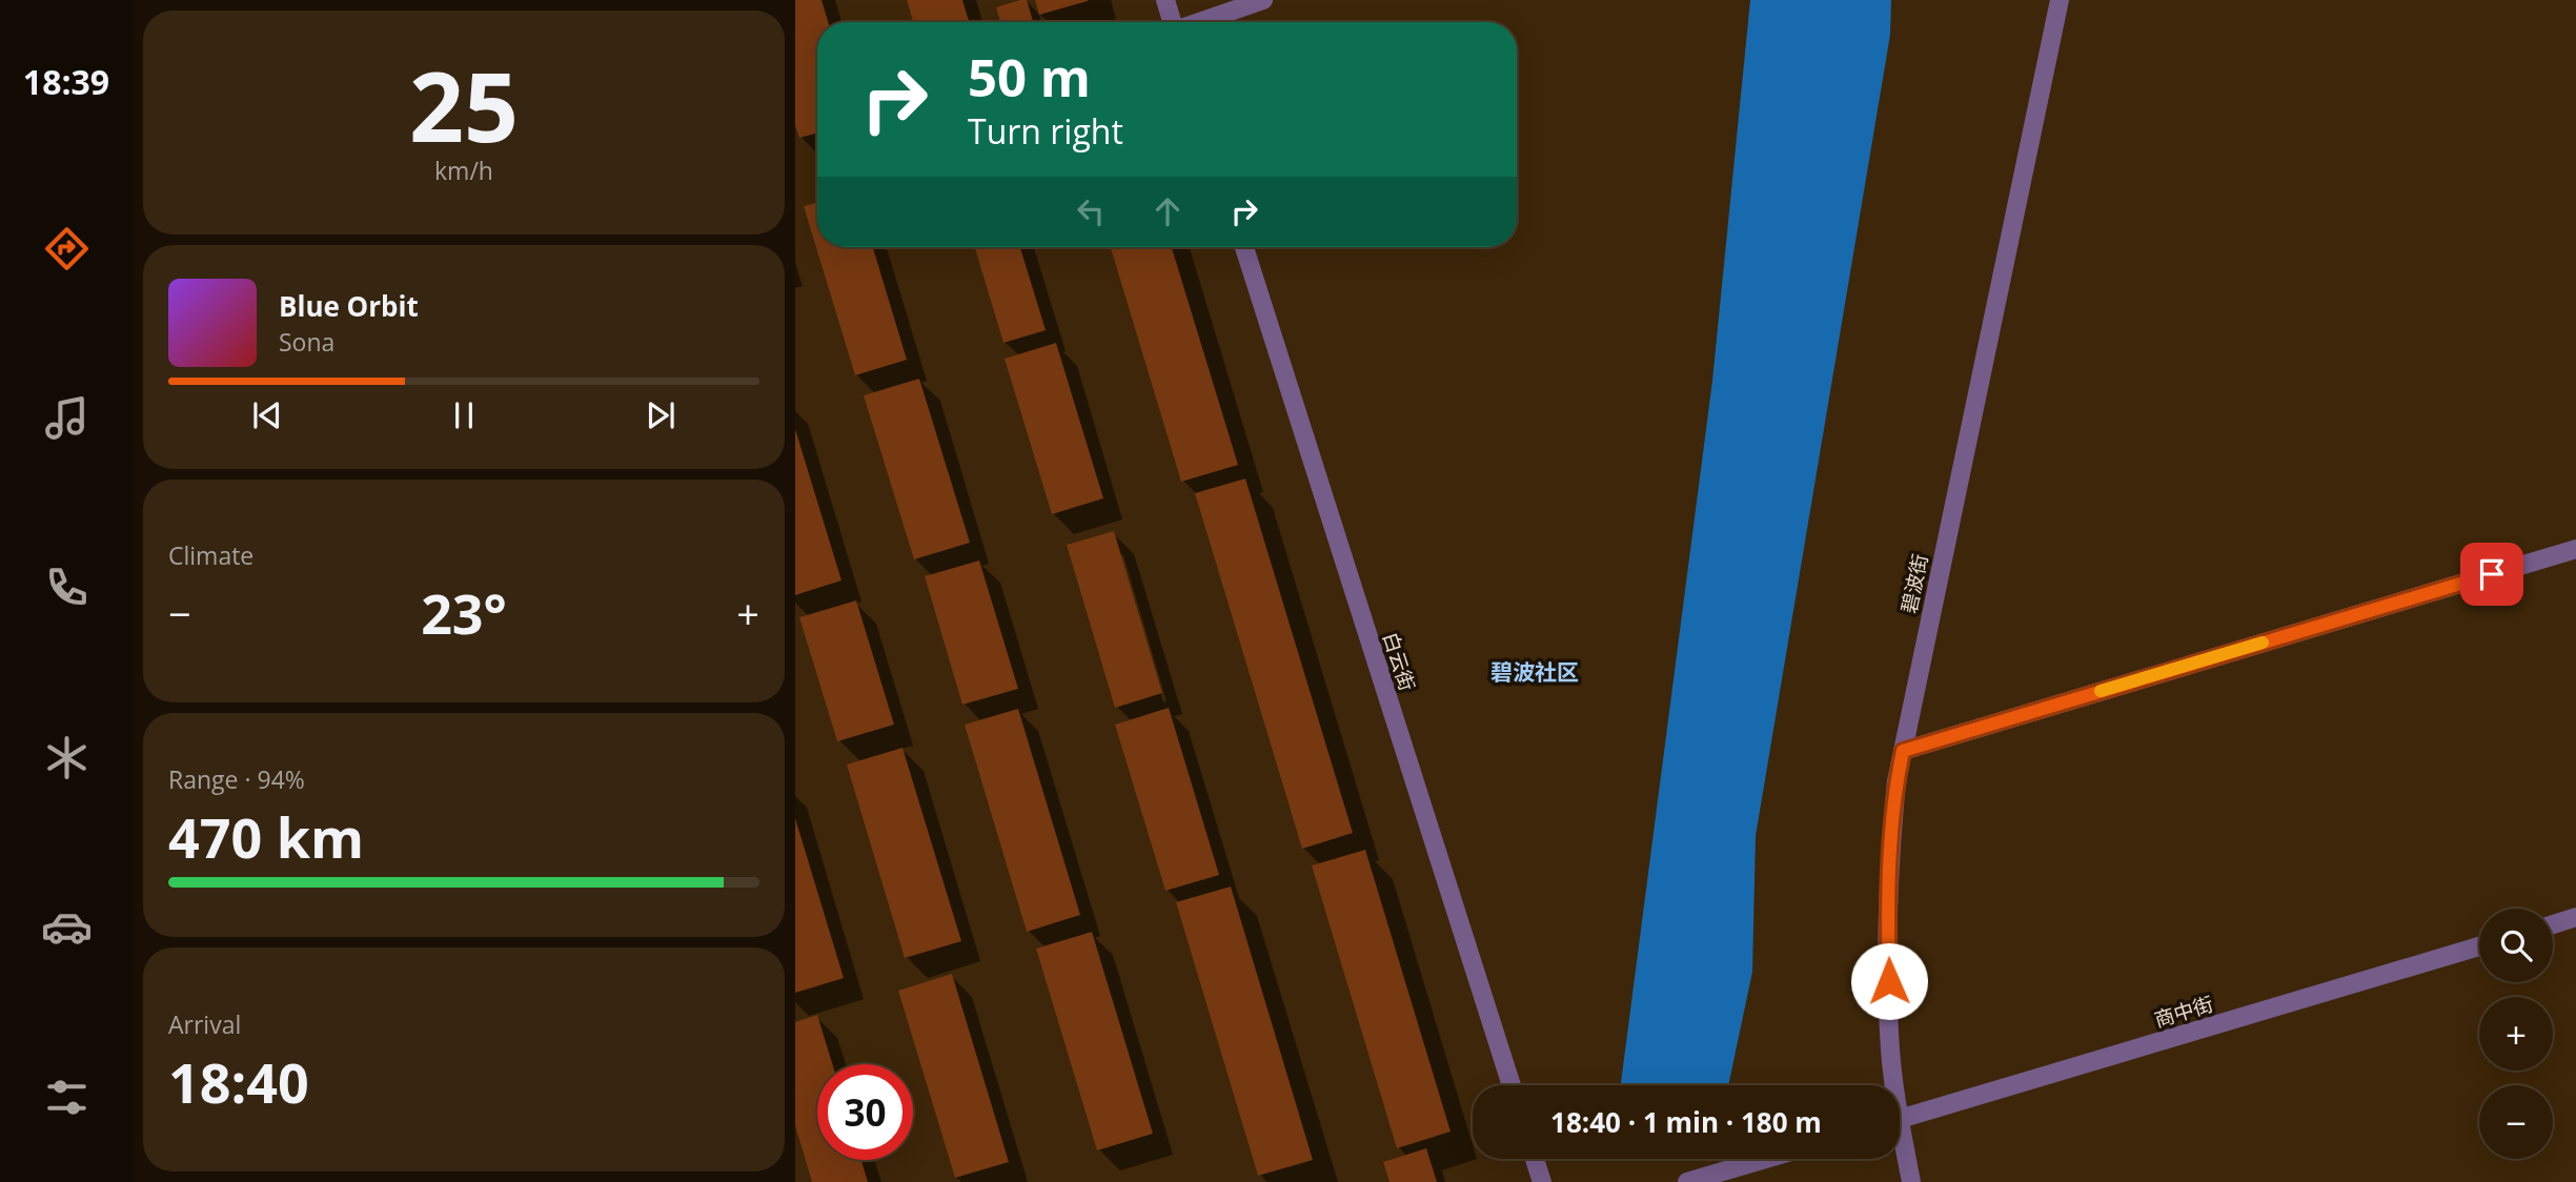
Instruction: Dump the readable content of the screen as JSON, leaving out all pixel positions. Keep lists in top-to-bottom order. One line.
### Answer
{"streets":{"street":["碧波街","白云街","商中街"]},"districts":["碧波社区"],"page":{"tabs":"18:39","tile":[["25","km/h"],"Climate",["Range · 94%","470 km"],["Arrival","18:40"]],"turn":["50 m","Turn right"],"song":["Blue Orbit","Sona"],"heat":["−","23°","+"],"map_buttons":["+","−"],"limit":"30","trip":"18:40 · 1 min · 180 m"}}
